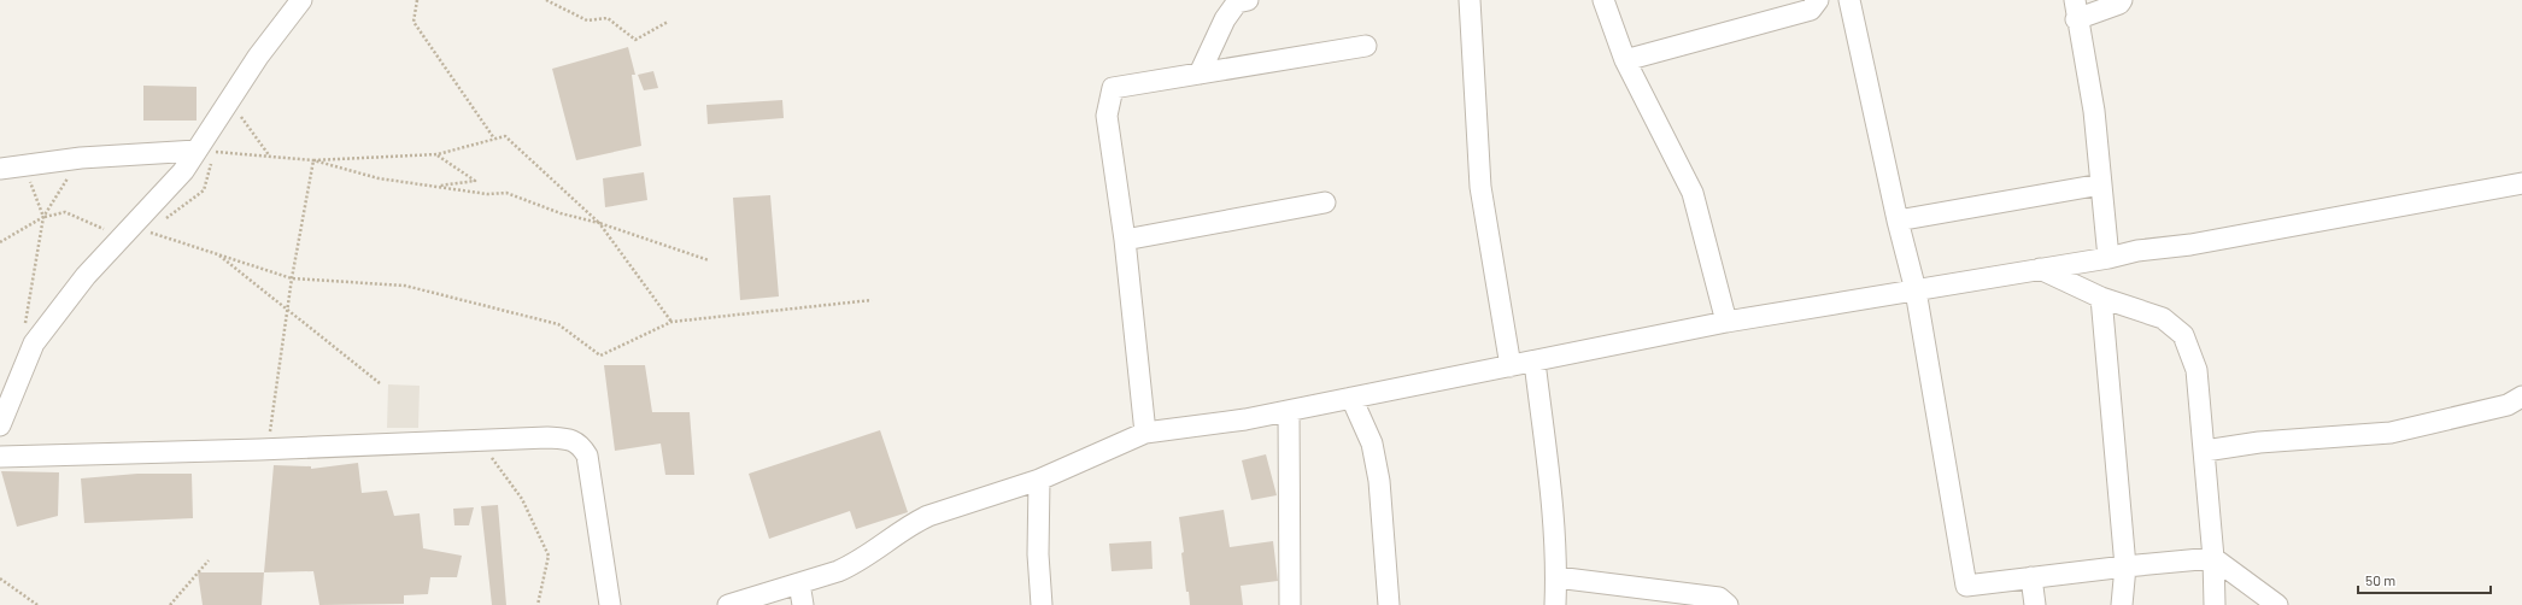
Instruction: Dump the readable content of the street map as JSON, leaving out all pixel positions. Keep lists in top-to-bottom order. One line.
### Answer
{"scale_bar":"50 m"}
